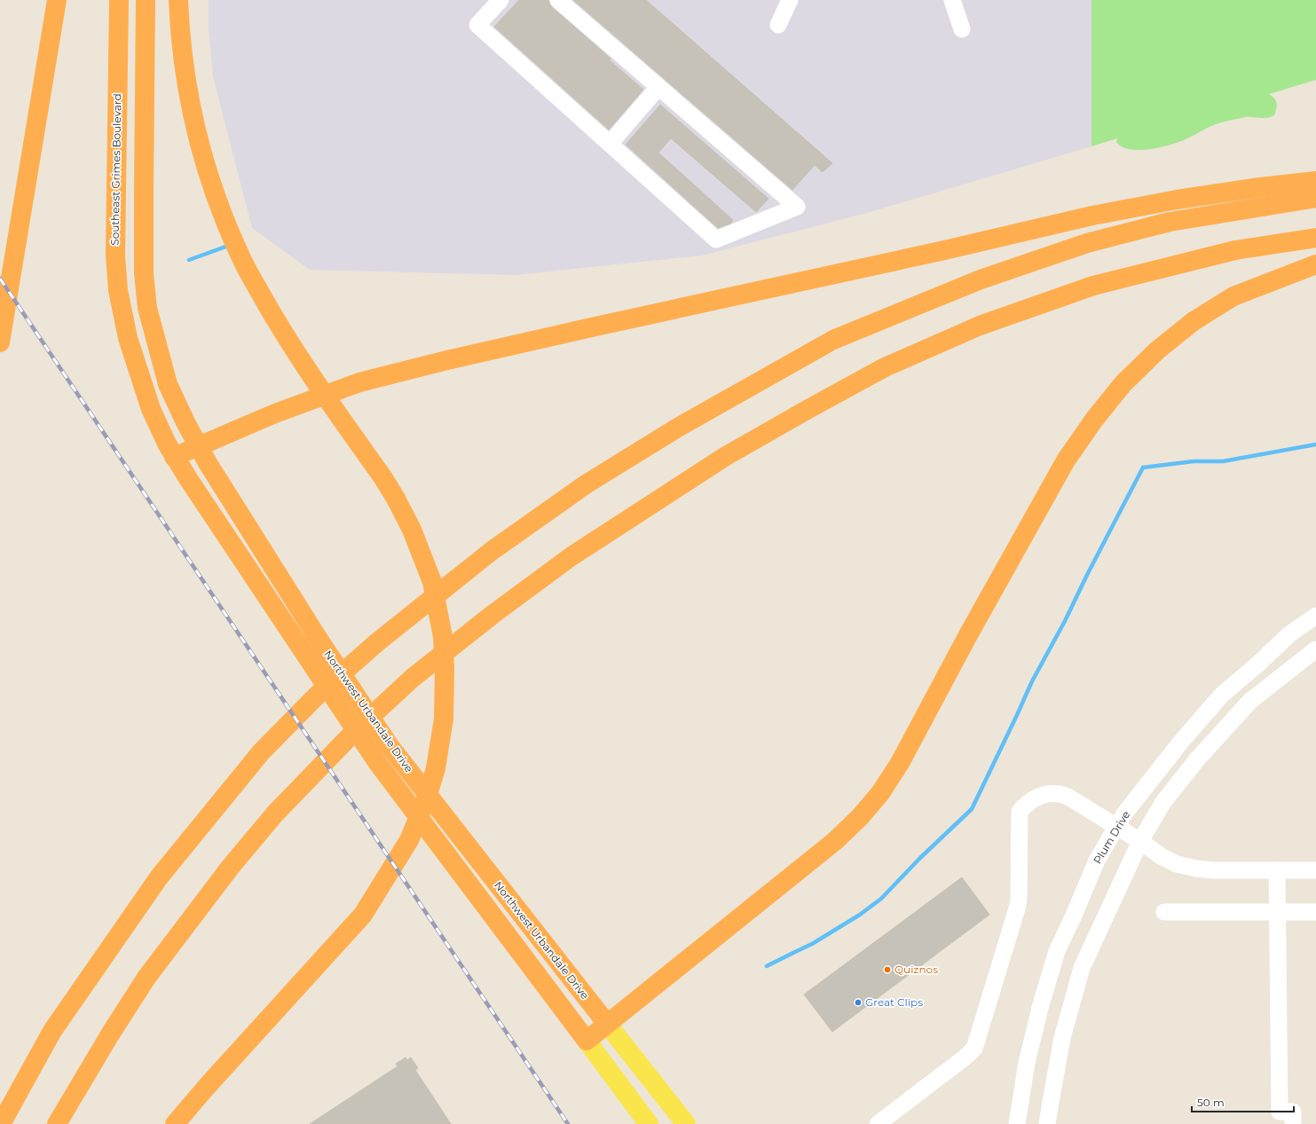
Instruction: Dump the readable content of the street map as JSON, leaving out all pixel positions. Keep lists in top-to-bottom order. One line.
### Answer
{"streets":{"highway":["Southeast Grimes Boulevard","Northwest Urbandale Drive"],"street":["Plum Drive"]},"crossings":[["Southeast Grimes Boulevard","Northwest Urbandale Drive"]],"places":["Quiznos","Great Clips"],"scale_bar":"50 m"}
